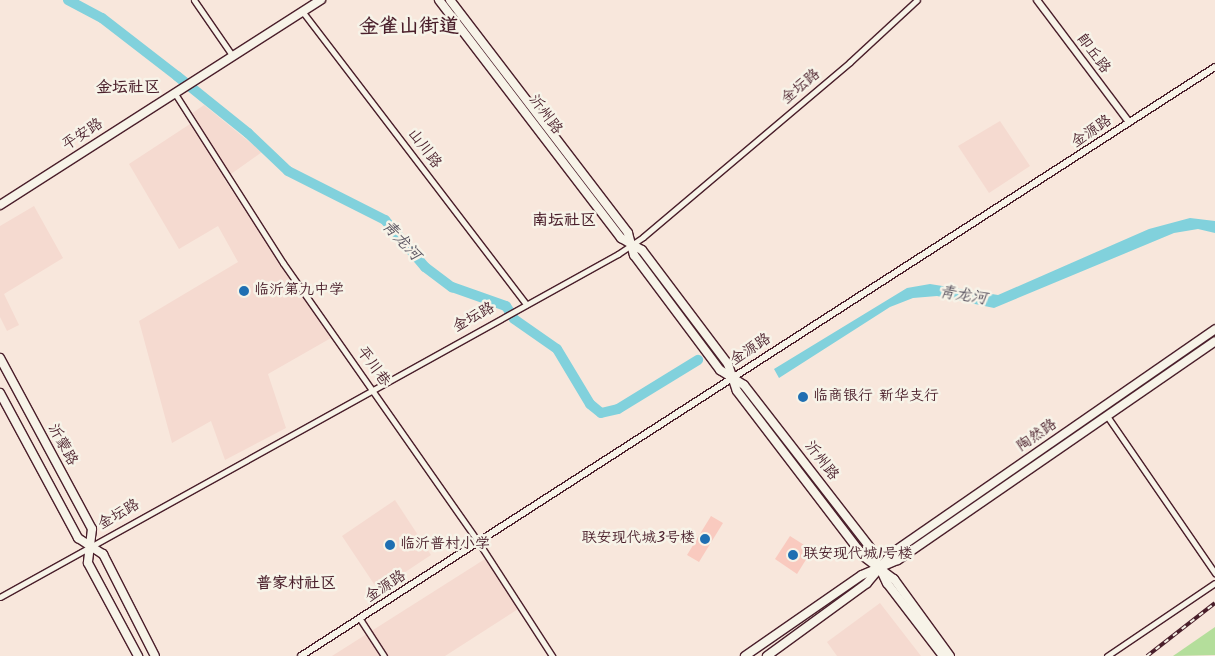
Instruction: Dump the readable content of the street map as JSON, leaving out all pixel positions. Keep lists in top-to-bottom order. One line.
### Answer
{"streets":{"main road":["沂州路","平安路","陶然路","沂蒙路"],"street":["即丘路","金坛路","金源路","山川路","平川巷"]},"crossings":[["即丘路","金源路"],["金坛路","沂州路"],["金坛路","山川路"],["金坛路","平川巷"],["金坛路","沂蒙路"],["沂州路","金源路"],["沂州路","陶然路"],["金源路","平川巷"],["平安路","平川巷"]],"districts":["金雀山街道","金坛社区","南坛社区","普家村社区"],"water":["青龙河"],"places":["临沂第九中学","临商银行 新华支行","联安现代城3号楼","临沂普村小学","联安现代城1号楼"]}
